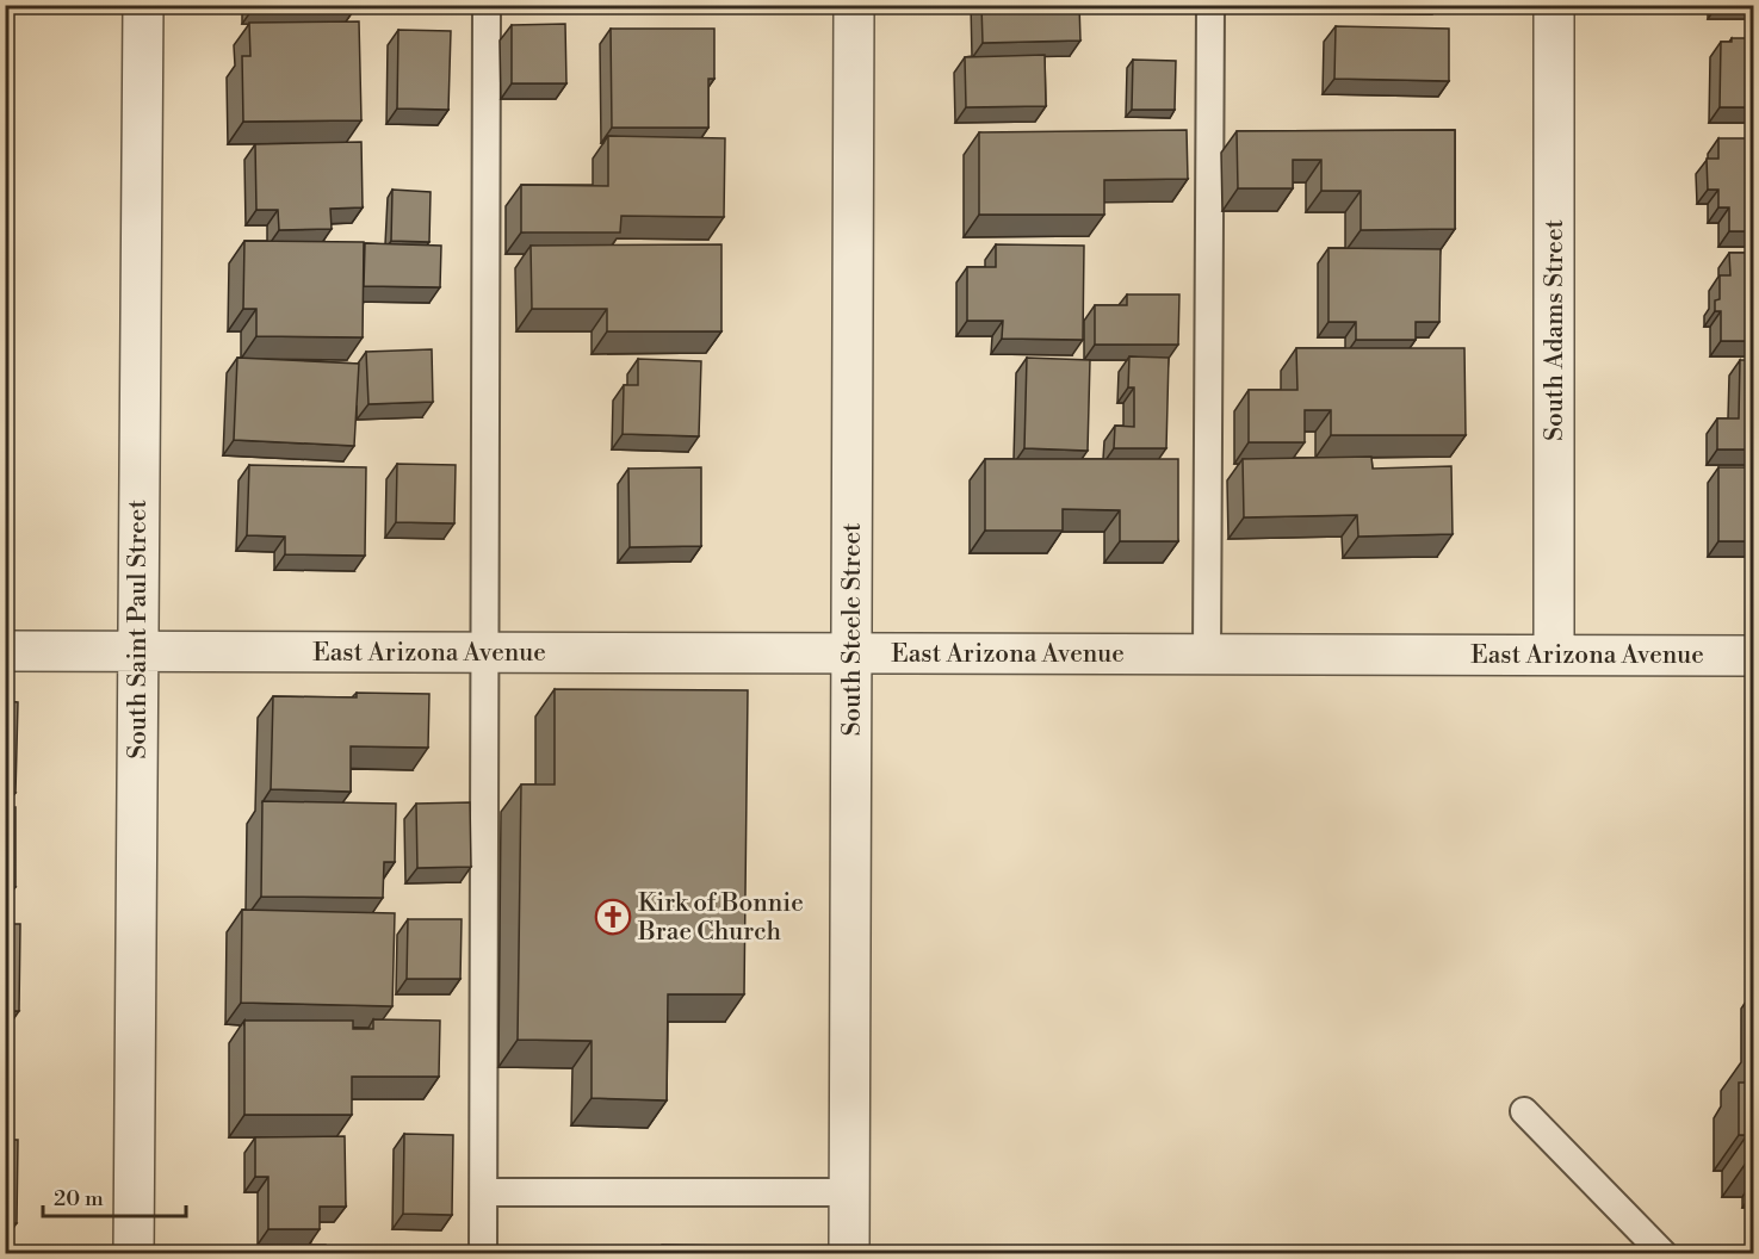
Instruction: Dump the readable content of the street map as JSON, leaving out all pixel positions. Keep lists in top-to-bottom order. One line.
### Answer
{"streets":{"street":["South Adams Street","South Saint Paul Street","South Steele Street","East Arizona Avenue"]},"crossings":[["South Adams Street","East Arizona Avenue"],["South Saint Paul Street","East Arizona Avenue"],["South Steele Street","East Arizona Avenue"]],"places":{"church":["Kirk of Bonnie Brae Church"]},"scale_bar":"20 m"}
